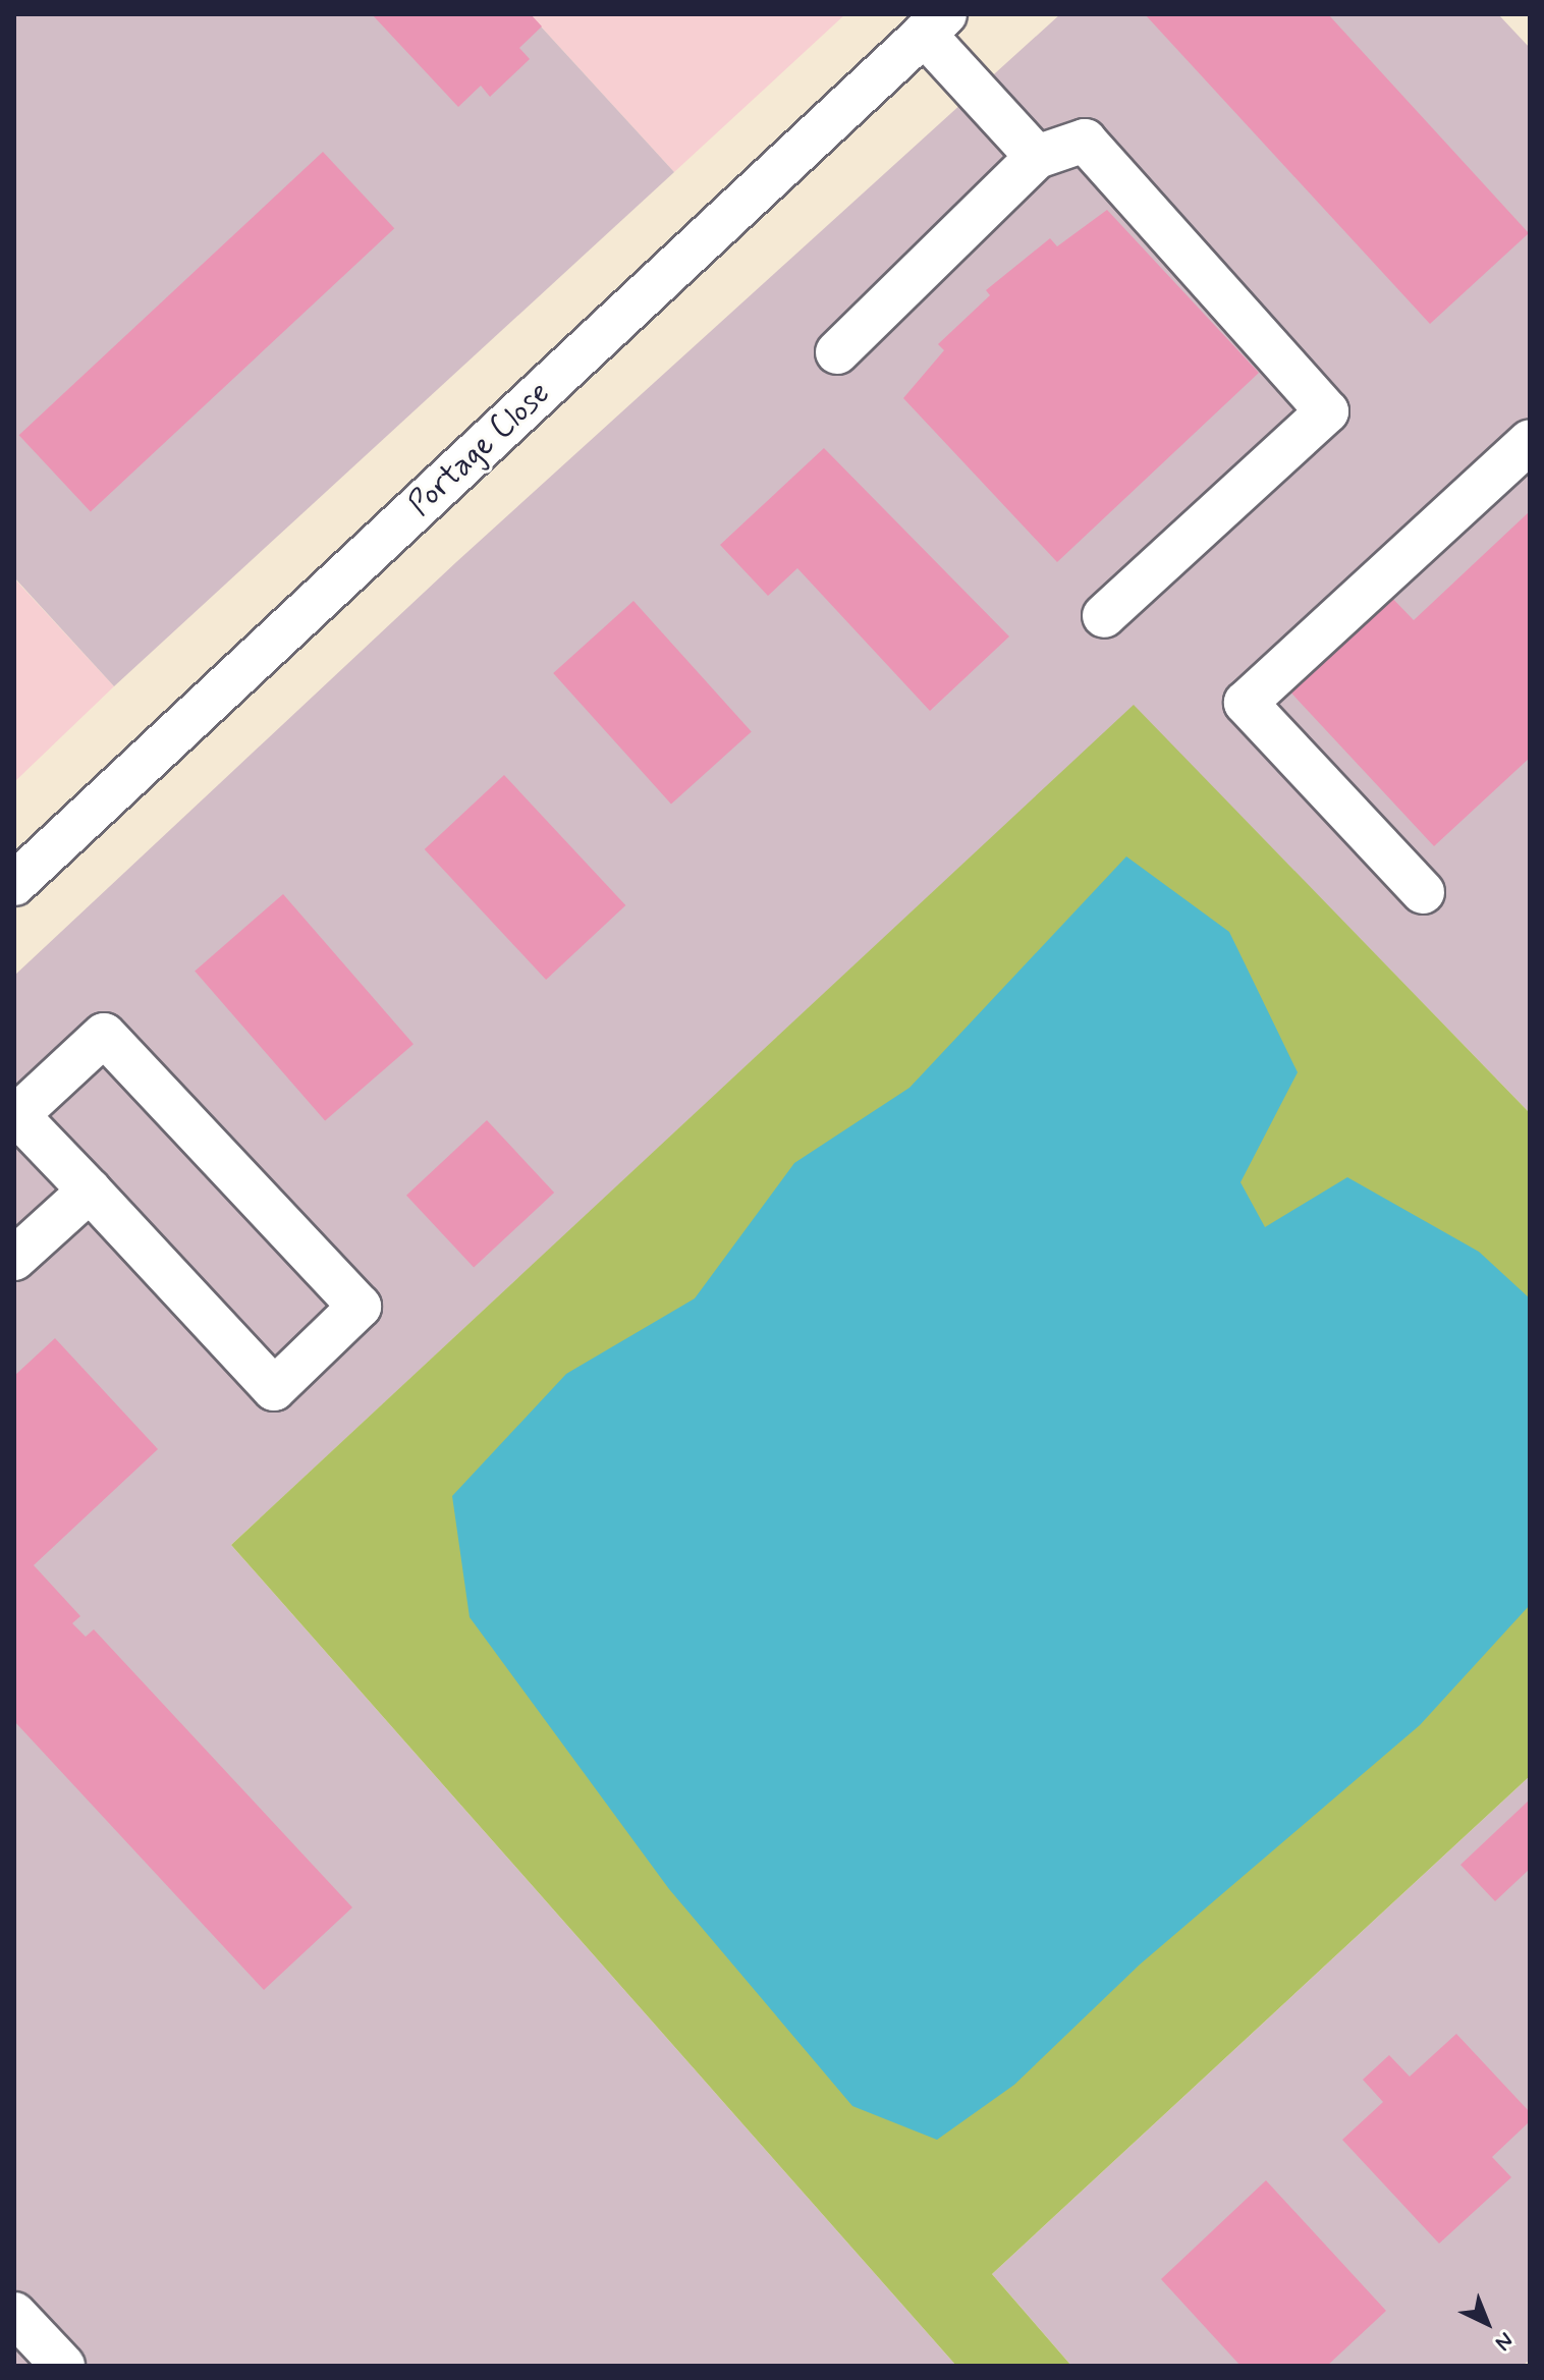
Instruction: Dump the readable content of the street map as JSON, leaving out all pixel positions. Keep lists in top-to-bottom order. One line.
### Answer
{"streets":{"street":["Portage Close"]},"north":"bottom right"}
